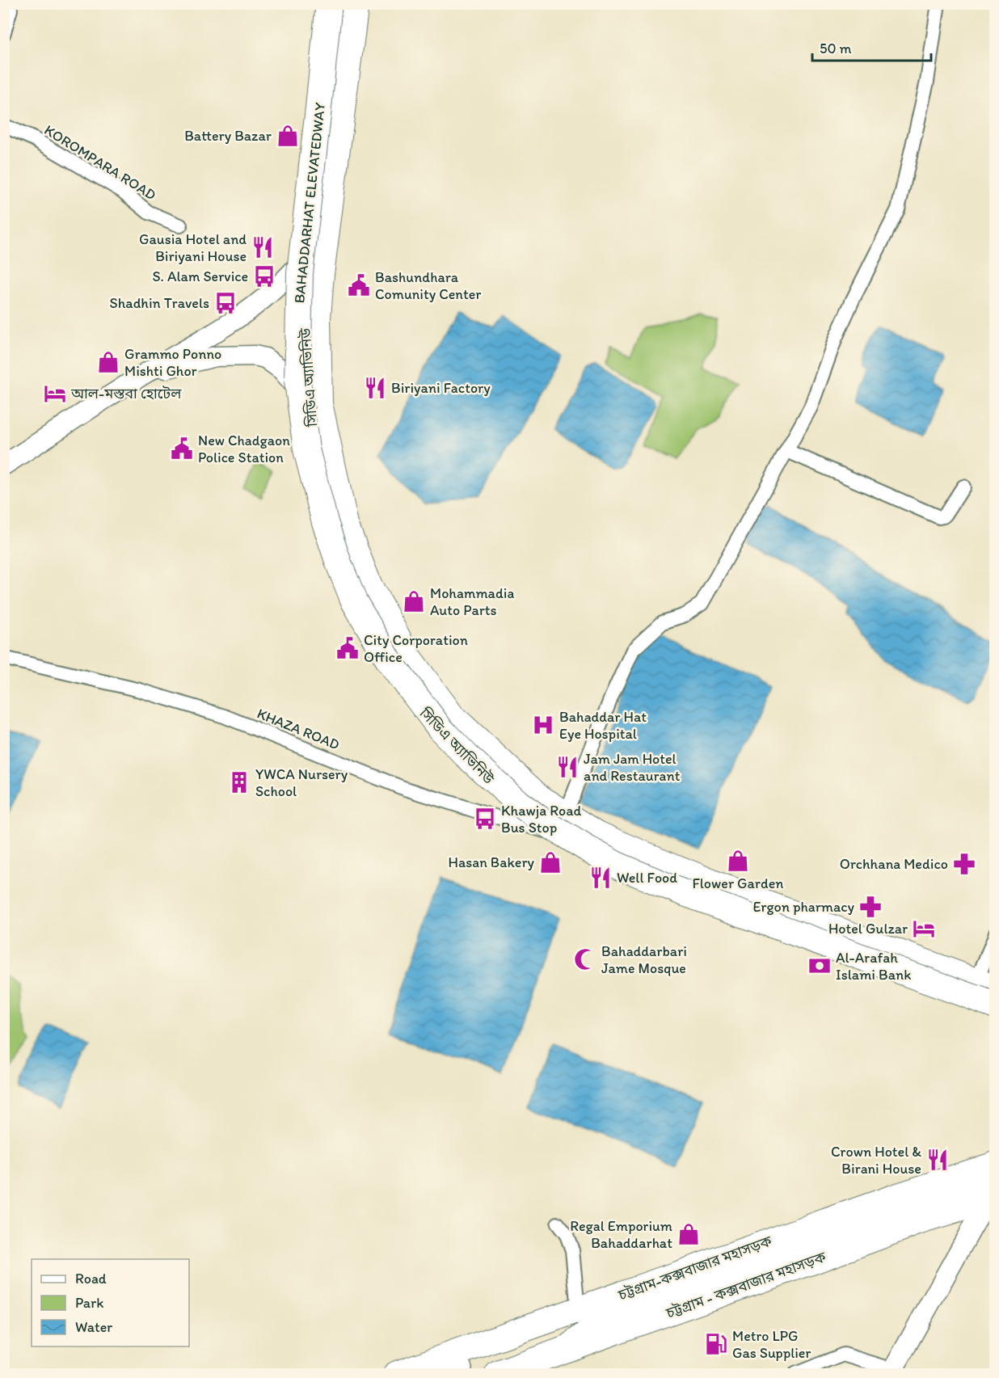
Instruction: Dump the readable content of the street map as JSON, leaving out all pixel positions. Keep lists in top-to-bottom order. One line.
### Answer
{"streets":{"highway":["BAHADDARHAT ELEVATEDWAY","সিডিএ অ্যাভিনিউ","চট্টগ্রাম-কক্সবাজার মহাসড়ক","চট্টগ্রাম - কক্সবাজার মহাসড়ক"],"street":["KOROMPARA ROAD","KHAZA ROAD"]},"crossings":[["BAHADDARHAT ELEVATEDWAY","সিডিএ অ্যাভিনিউ"],["সিডিএ অ্যাভিনিউ","KHAZA ROAD"]],"places":{"shop":["Battery Bazar","Grammo Ponno Mishti Ghor","Mohammadia Auto Parts","Flower Garden","Hasan Bakery","Regal Emporium Bahaddarhat"],"restaurant":["Gausia Hotel and Biriyani House","Biriyani Factory","Jam Jam Hotel and Restaurant","Well Food","Crown Hotel & Birani House"],"bus stop":["S. Alam Service","Shadhin Travels","Khawja Road Bus Stop"],"public building":["Bashundhara Comunity Center","New Chadgaon Police Station","City Corporation Office"],"hotel":["আল-মস্তবা হোটেল","Hotel Gulzar"],"hospital":["Bahaddar Hat Eye Hospital"],"building":["YWCA Nursery School"],"pharmacy":["Orchhana Medico","Ergon pharmacy"],"mosque":["Bahaddarbari Jame Mosque"],"bank":["Al-Arafah Islami Bank"],"fuel station":["Metro LPG Gas Supplier"]},"legend":["Road","Park","Water"],"scale_bar":"50 m"}
